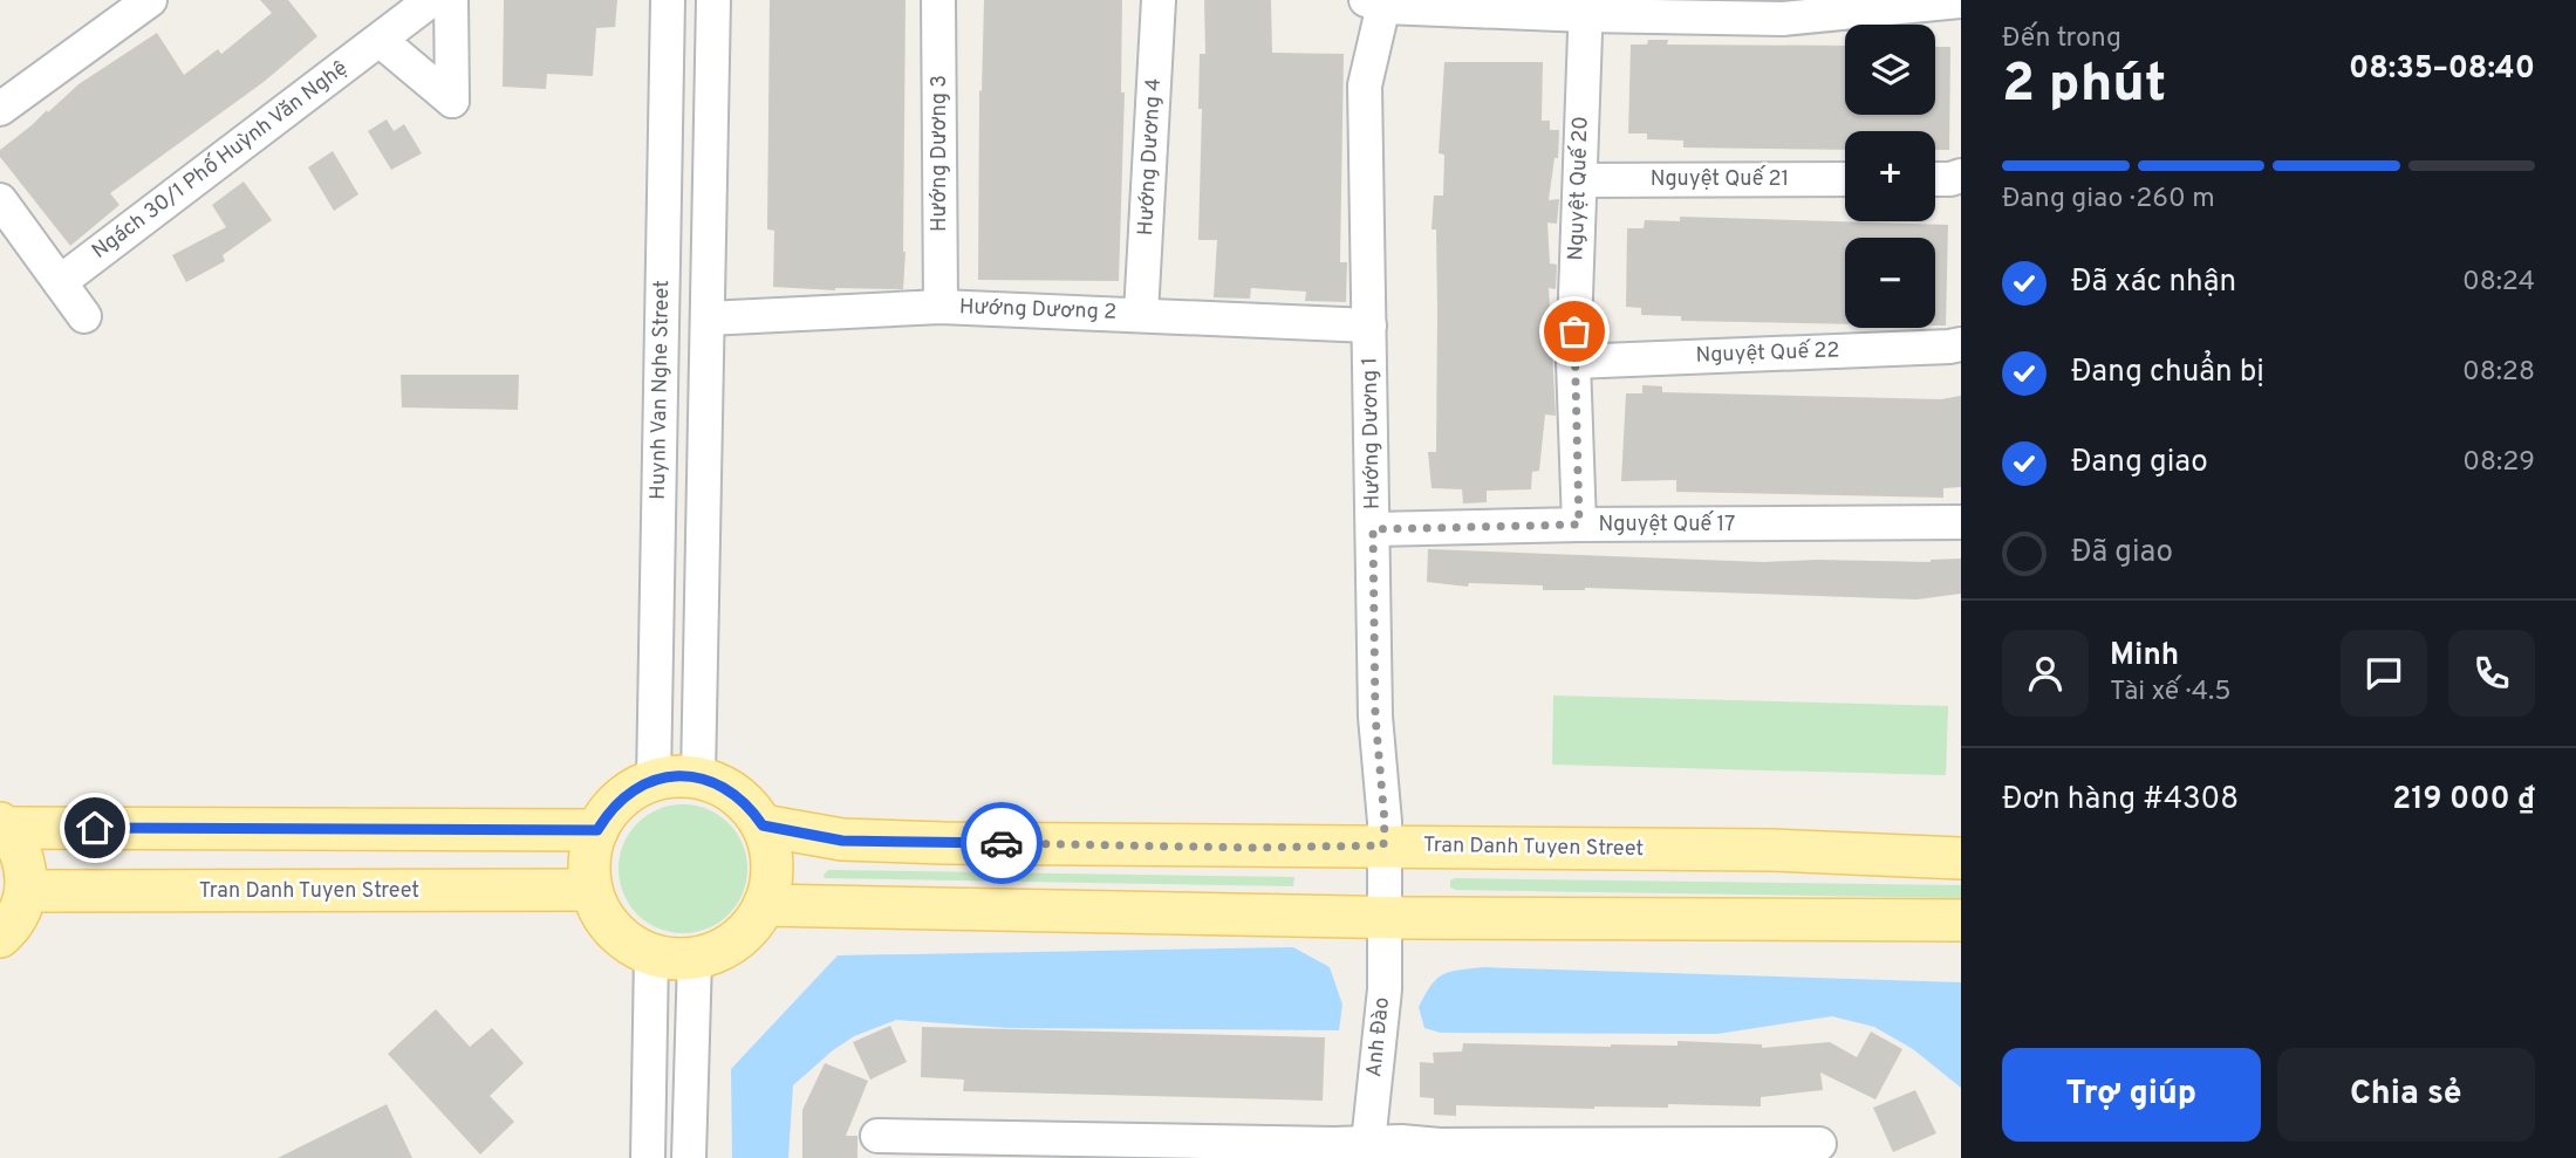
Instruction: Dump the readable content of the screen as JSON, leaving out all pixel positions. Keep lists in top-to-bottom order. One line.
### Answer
{"streets":{"main road":["Tran Danh Tuyen Street"],"street":["Hướng Dương 3","Hướng Dương 4","Ngách 30/1 Phố Huỳnh Văn Nghệ","Nguyệt Quế 21","Nguyệt Quế 20","Hướng Dương 2","Nguyệt Quế 22","Huynh Van Nghe Street","Hướng Dương 1","Nguyệt Quế 17","Anh Đào"]},"crossings":[["Hướng Dương 3","Hướng Dương 2"],["Hướng Dương 4","Hướng Dương 2"],["Nguyệt Quế 21","Nguyệt Quế 20"],["Nguyệt Quế 20","Nguyệt Quế 22"],["Nguyệt Quế 20","Nguyệt Quế 17"],["Hướng Dương 2","Hướng Dương 1"],["Huynh Van Nghe Street","Tran Danh Tuyen Street"],["Hướng Dương 1","Nguyệt Quế 17"],["Hướng Dương 1","Tran Danh Tuyen Street"],["Hướng Dương 1","Anh Đào"]],"page":{"heading":["2 phút","Đến trong","08:35–08:40"],"panel":["Minh","Tài xế · 4.5","Đơn hàng #4308","219 000 ₫"],"map_buttons":["+","−"],"bar":"Đang giao · 260 m","list":[["Đã xác nhận","08:24"],["Đang chuẩn bị","08:28"],["Đang giao","08:29"],"Đã giao"],"buttons":["Trợ giúp","Chia sẻ"]}}
